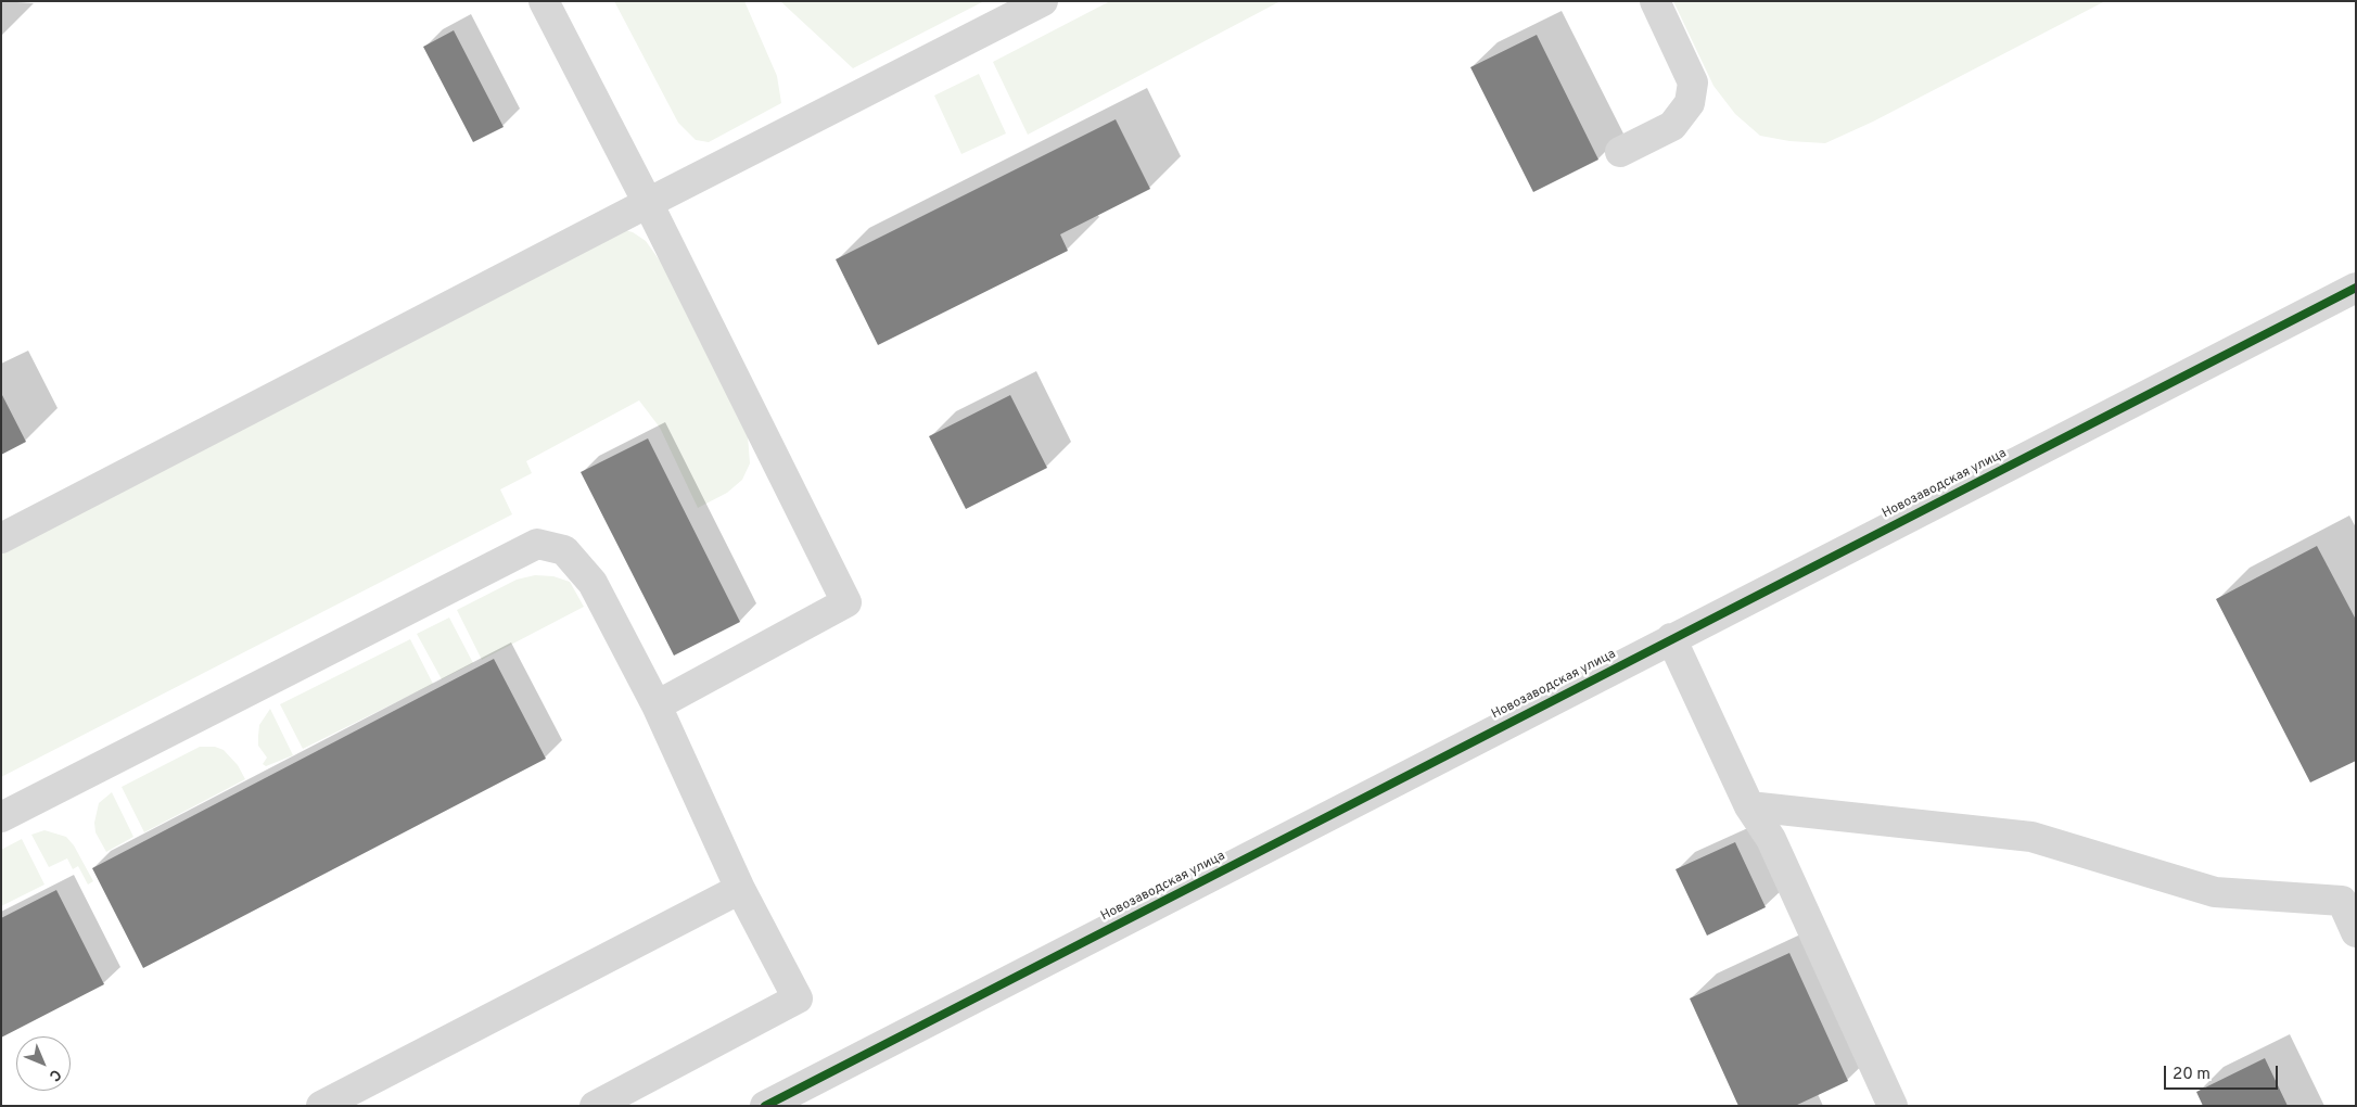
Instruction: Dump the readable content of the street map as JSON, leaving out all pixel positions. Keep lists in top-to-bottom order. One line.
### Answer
{"streets":{"street":["Новозаводская улица"]},"scale_bar":"20 m","north":"bottom right"}
